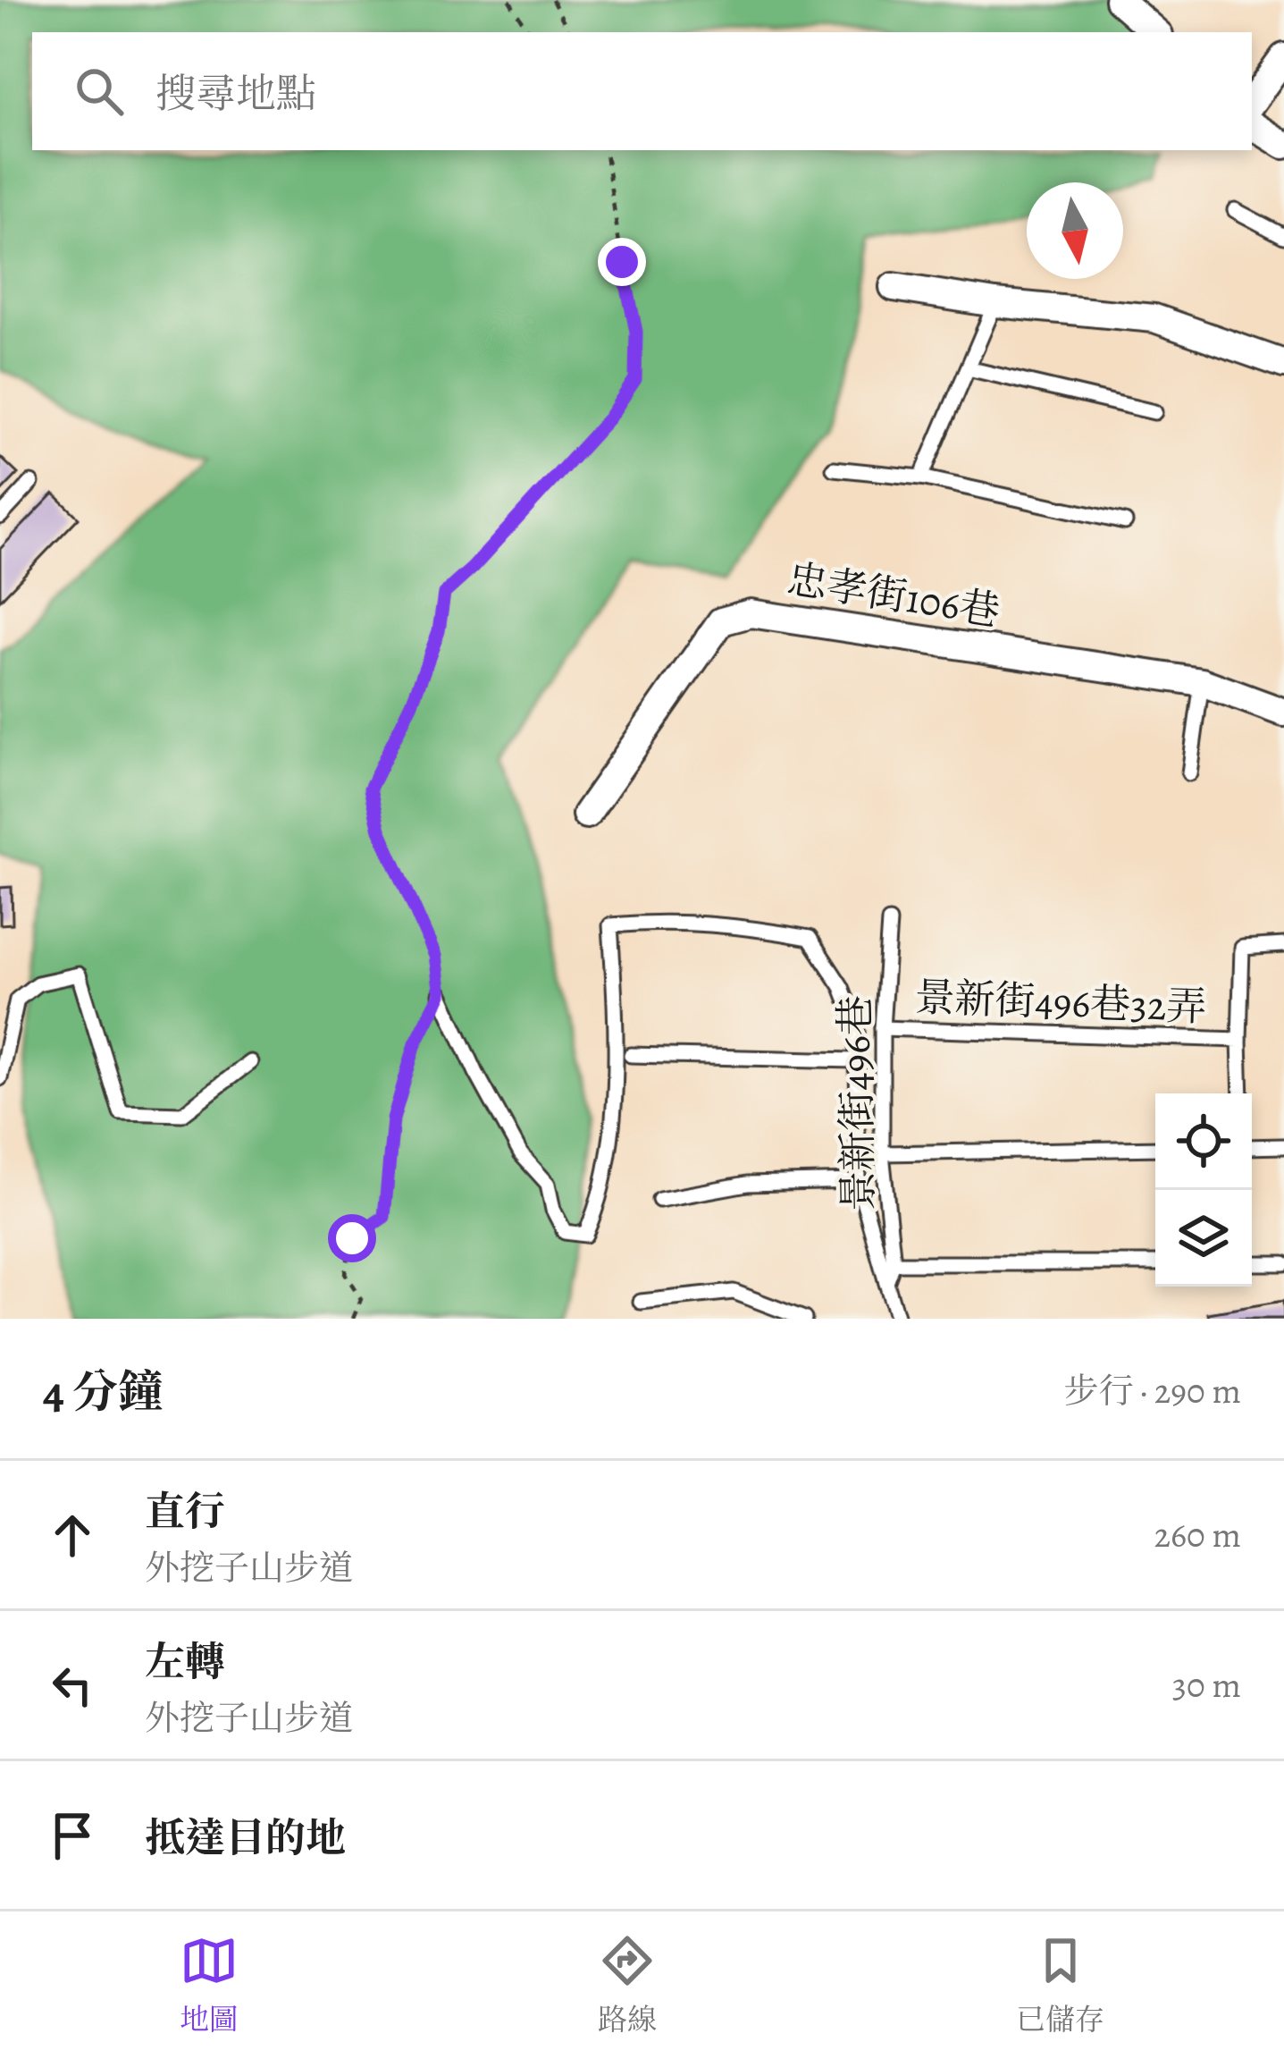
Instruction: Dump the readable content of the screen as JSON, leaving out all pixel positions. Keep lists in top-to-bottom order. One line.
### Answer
{"streets":{"street":["忠孝街106巷"],"lane":["景新街496巷32弄","景新街496巷"]},"crossings":[["景新街496巷32弄","景新街496巷"]],"north":"bottom","page":{"search":"搜尋地點","heading":["4 分鐘","步行 · 290 m"],"list":[["直行","外挖子山步道","260 m"],["左轉","外挖子山步道","30 m"],"抵達目的地"],"nav":["地圖","路線","已儲存"]}}
